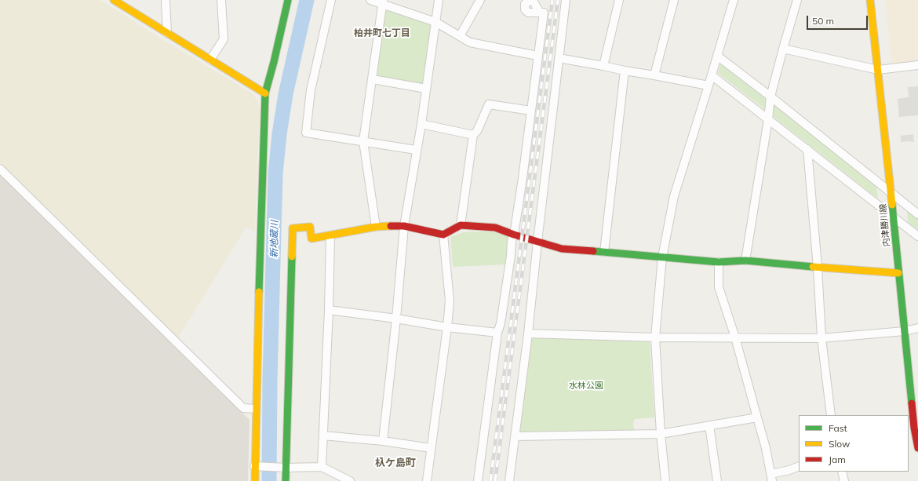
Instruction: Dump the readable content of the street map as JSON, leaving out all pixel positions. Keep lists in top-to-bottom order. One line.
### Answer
{"streets":{"street":["内津勝川線"]},"districts":["柏井町七丁目","杁ケ島町"],"water":["新地蔵川"],"parks":["水林公園"],"legend":["Fast","Slow","Jam"],"scale_bar":"50 m"}
